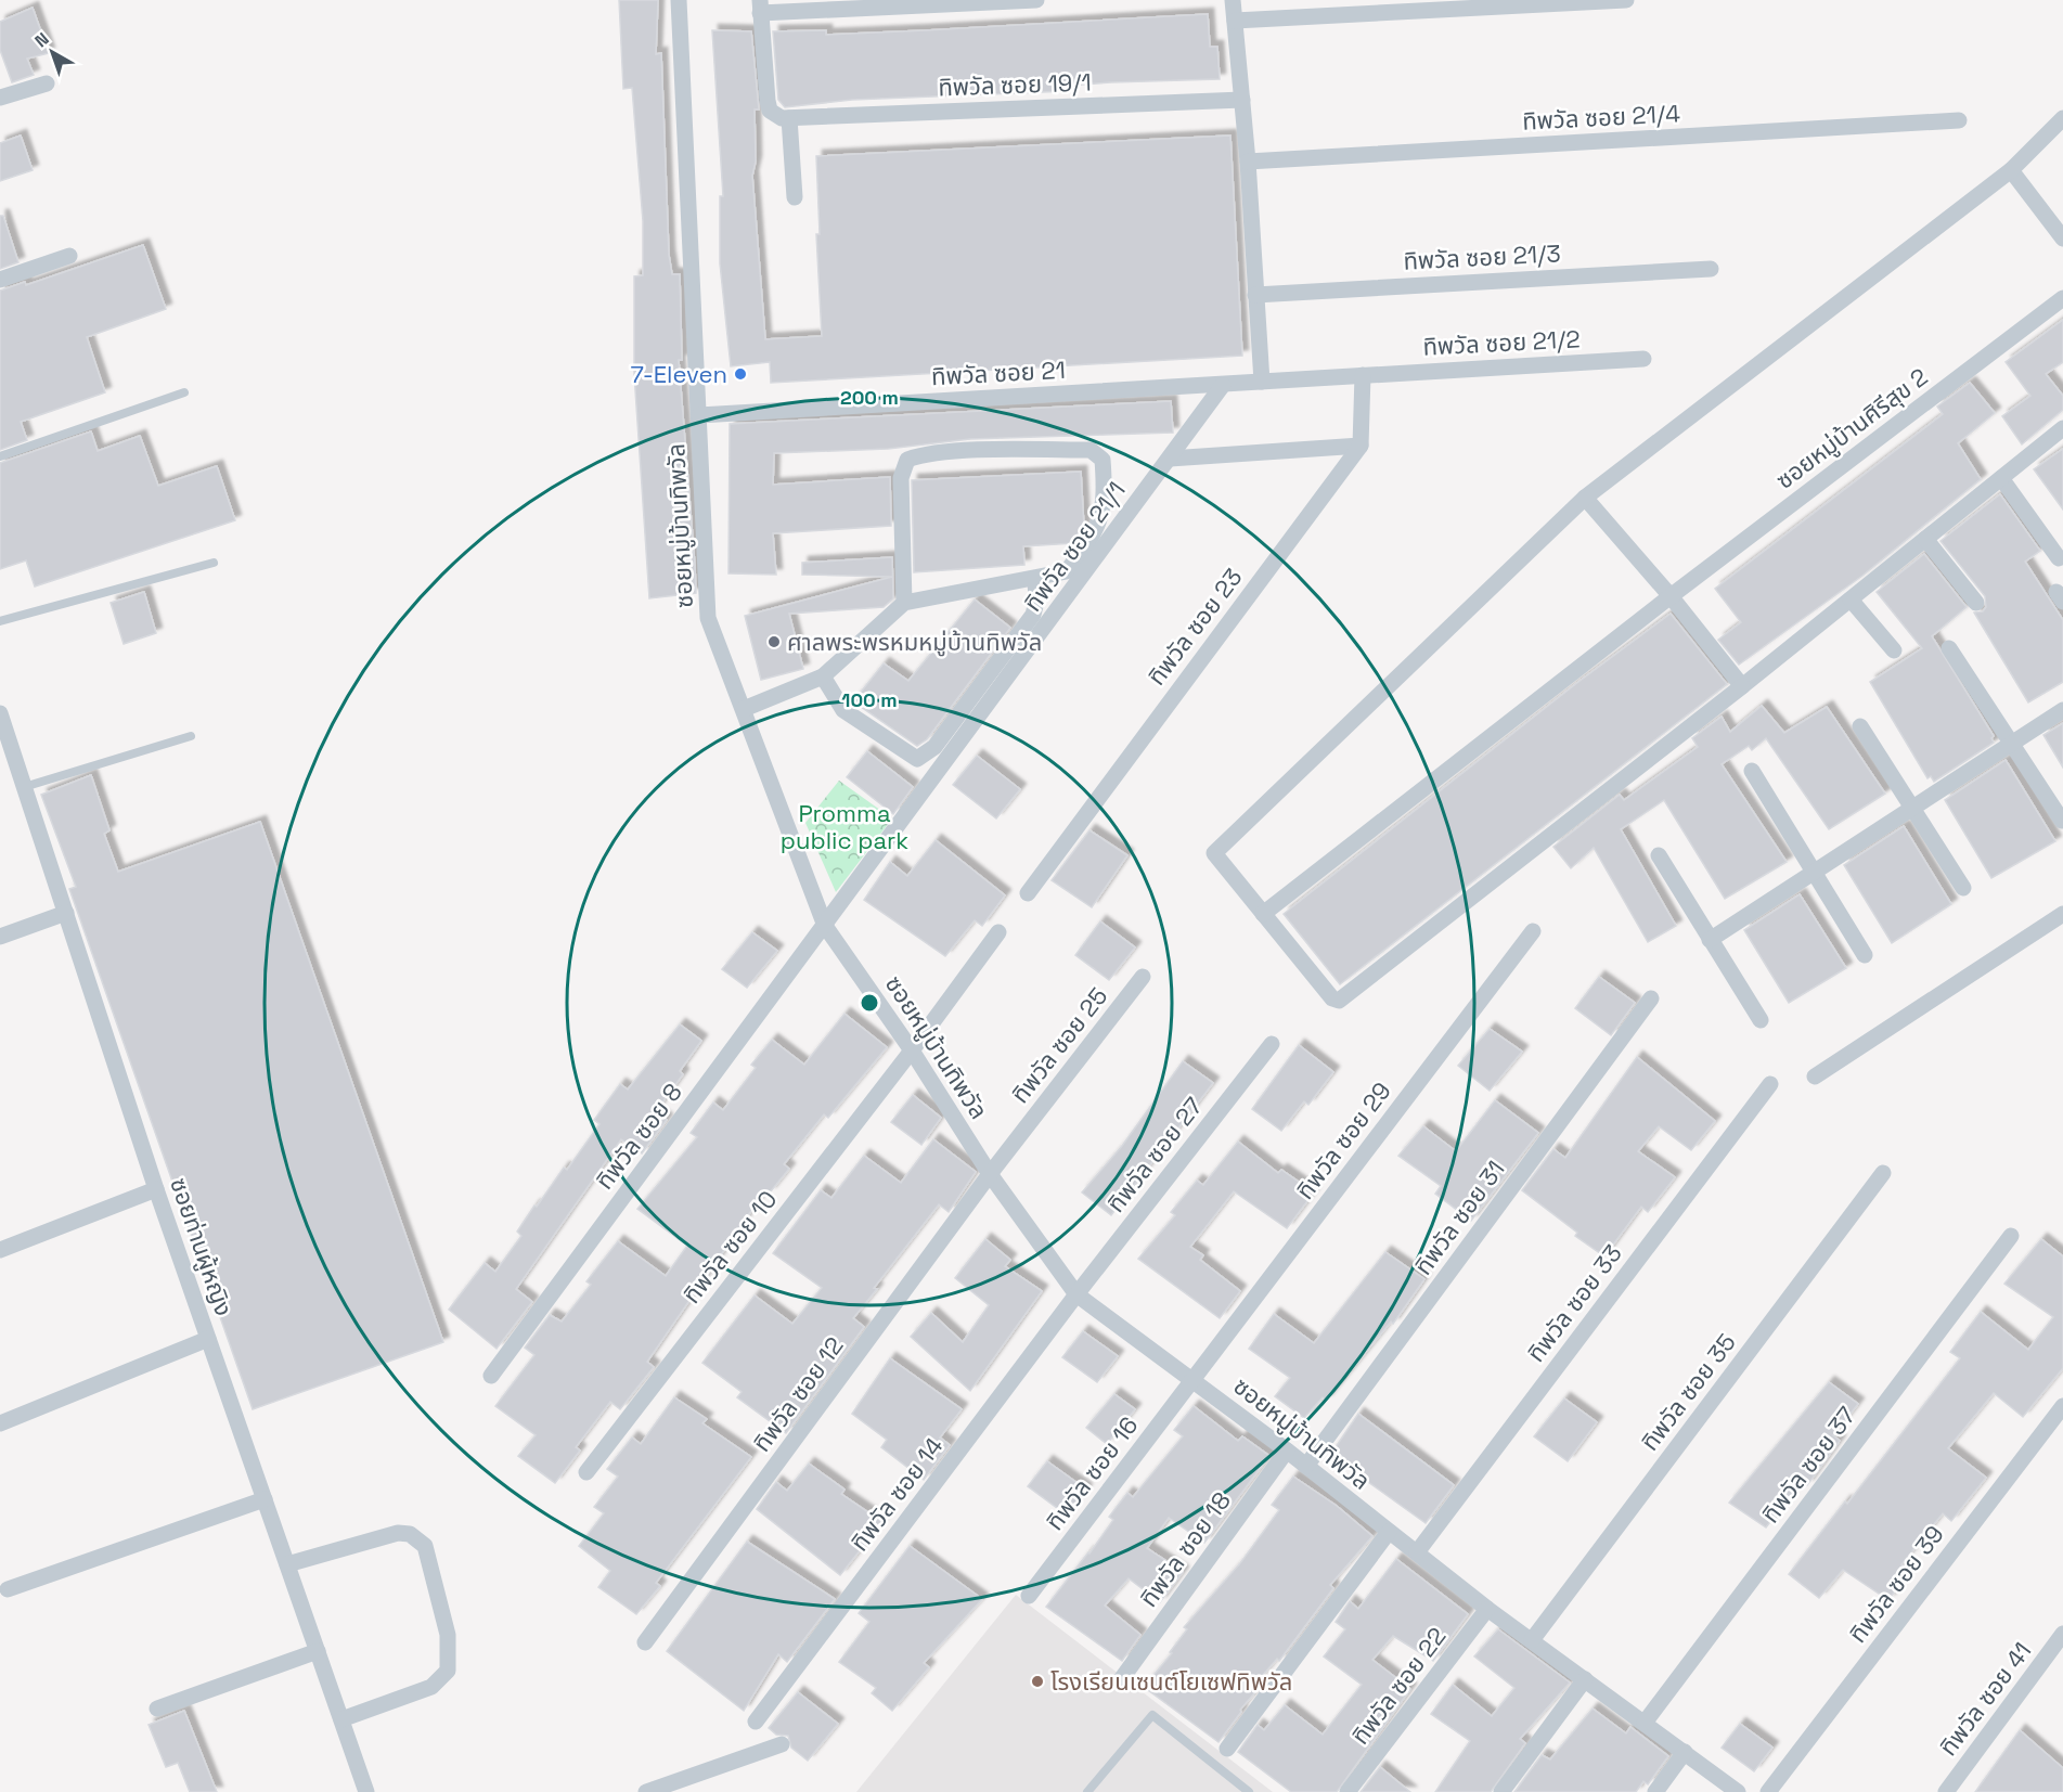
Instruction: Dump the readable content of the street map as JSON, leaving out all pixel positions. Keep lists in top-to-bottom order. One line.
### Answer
{"streets":{"street":["ทิพวัล ซอย 19/1","ทิพวัล ซอย 21/4","ทิพวัล ซอย 21/3","ทิพวัล ซอย 21/2","ทิพวัล ซอย 21","ซอยหมู่บ้านศิรีสุข 2","ซอยหมู่บ้านทิพวัล","ทิพวัล ซอย 21/1","ทิพวัล ซอย 23","ทิพวัล ซอย 25","ทิพวัล ซอย 8","ทิพวัล ซอย 29","ทิพวัล ซอย 27","ทิพวัล ซอย 31","ซอยท่านผู้หญิง","ทิพวัล ซอย 10","ทิพวัล ซอย 33","ทิพวัล ซอย 35","ทิพวัล ซอย 12","ทิพวัล ซอย 37","ทิพวัล ซอย 16","ทิพวัล ซอย 14","ทิพวัล ซอย 18","ทิพวัล ซอย 39","ทิพวัล ซอย 22","ทิพวัล ซอย 41"]},"crossings":[["ทิพวัล ซอย 21/2","ทิพวัล ซอย 21"],["ทิพวัล ซอย 21","ซอยหมู่บ้านทิพวัล"],["ทิพวัล ซอย 21","ทิพวัล ซอย 21/1"],["ซอยหมู่บ้านทิพวัล","ทิพวัล ซอย 21/1"],["ซอยหมู่บ้านทิพวัล","ทิพวัล ซอย 25"],["ซอยหมู่บ้านทิพวัล","ทิพวัล ซอย 8"],["ซอยหมู่บ้านทิพวัล","ทิพวัล ซอย 29"],["ซอยหมู่บ้านทิพวัล","ทิพวัล ซอย 27"],["ซอยหมู่บ้านทิพวัล","ทิพวัล ซอย 31"],["ซอยหมู่บ้านทิพวัล","ทิพวัล ซอย 10"],["ซอยหมู่บ้านทิพวัล","ทิพวัล ซอย 33"],["ซอยหมู่บ้านทิพวัล","ทิพวัล ซอย 35"],["ซอยหมู่บ้านทิพวัล","ทิพวัล ซอย 12"],["ซอยหมู่บ้านทิพวัล","ทิพวัล ซอย 37"],["ซอยหมู่บ้านทิพวัล","ทิพวัล ซอย 16"],["ซอยหมู่บ้านทิพวัล","ทิพวัล ซอย 14"],["ซอยหมู่บ้านทิพวัล","ทิพวัล ซอย 18"],["ซอยหมู่บ้านทิพวัล","ทิพวัล ซอย 22"],["ทิพวัล ซอย 21/1","ทิพวัล ซอย 8"],["ทิพวัล ซอย 25","ทิพวัล ซอย 12"],["ทิพวัล ซอย 29","ทิพวัล ซอย 16"],["ทิพวัล ซอย 27","ทิพวัล ซอย 14"]],"parks":["Promma public park"],"places":["7-Eleven","ศาลพระพรหมหมู่บ้านทิพวัล","โรงเรียนเซนต์โยเซฟทิพวัล"],"north":"top left","rings":["200 m","100 m"]}
